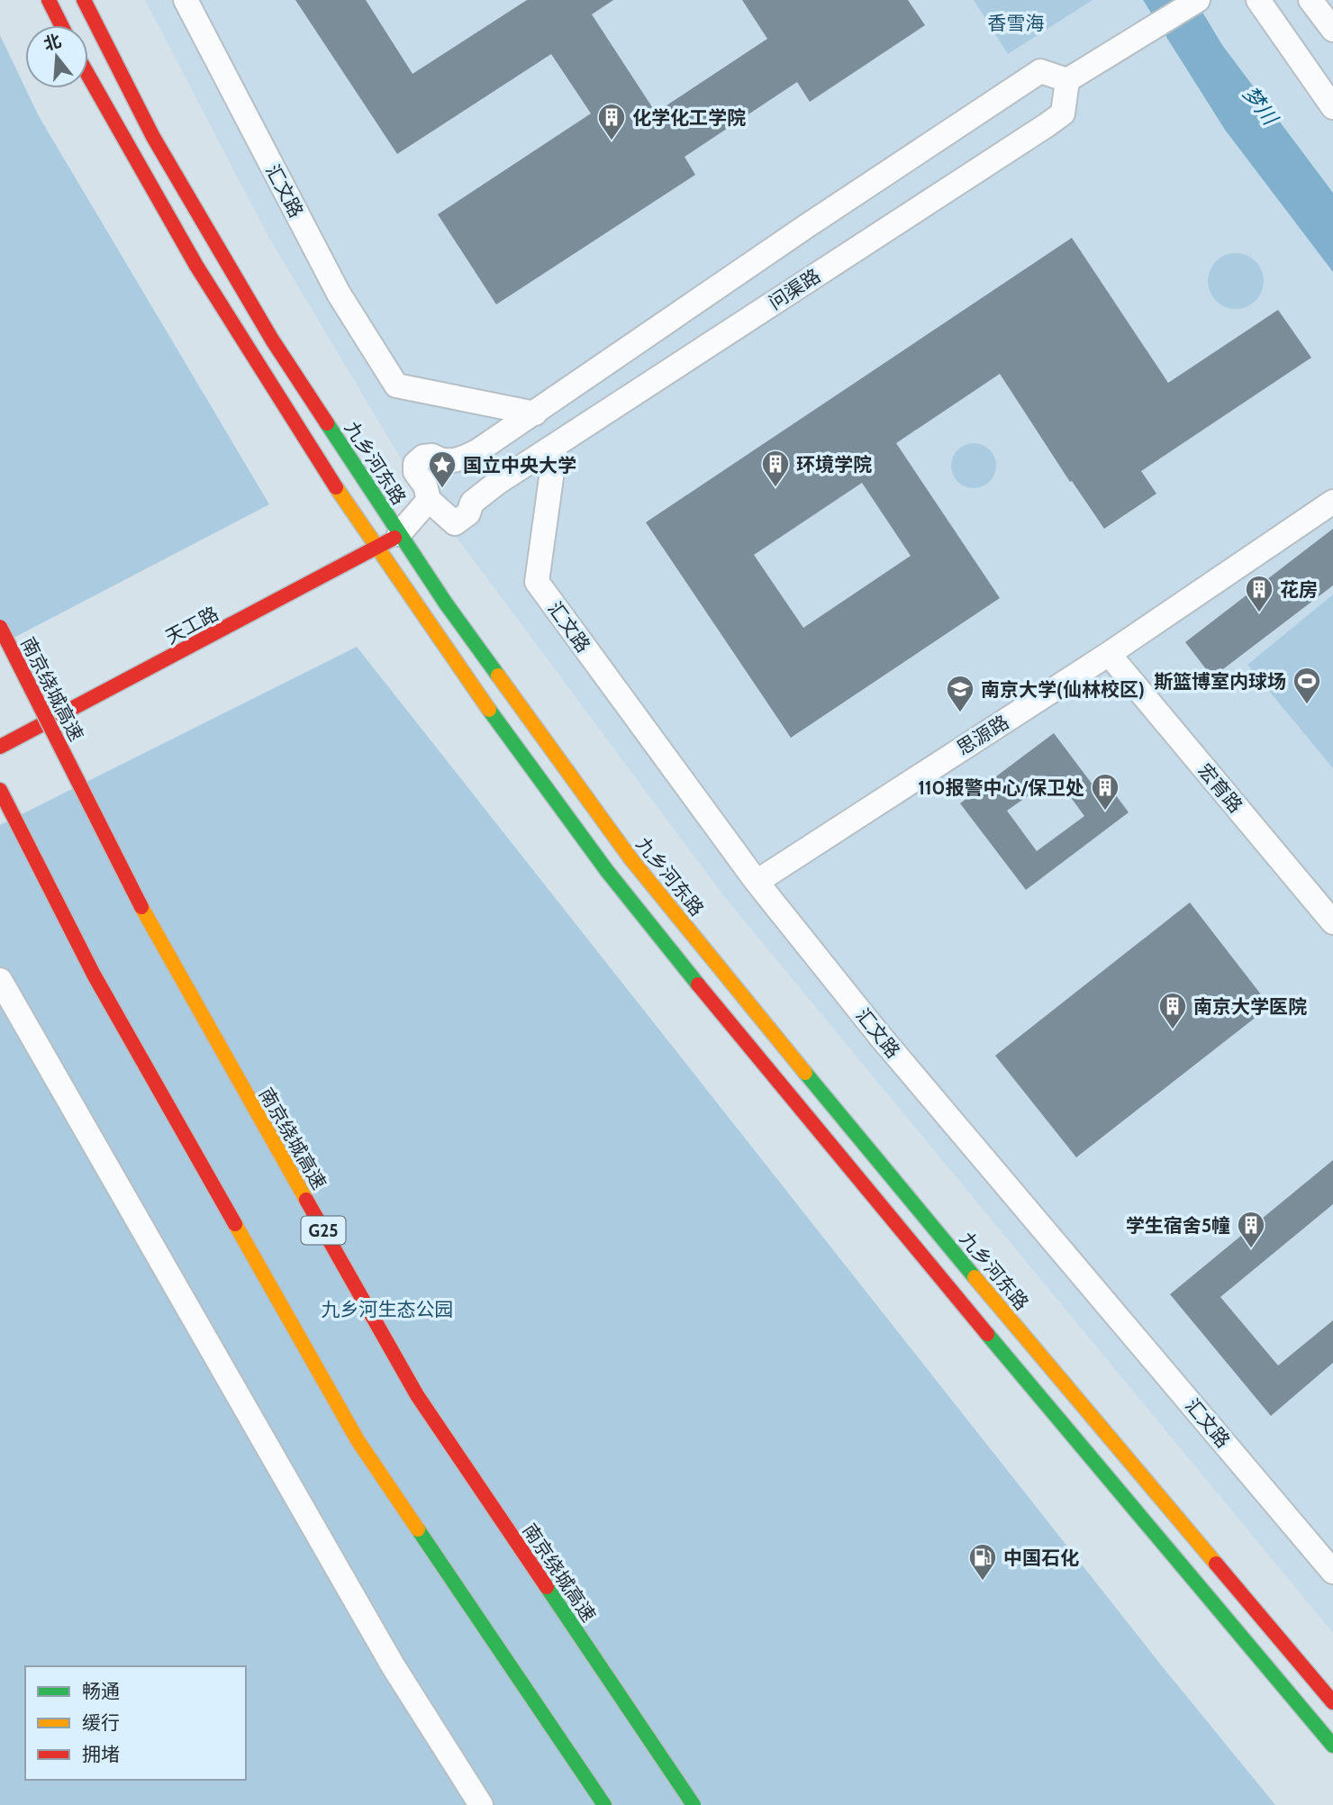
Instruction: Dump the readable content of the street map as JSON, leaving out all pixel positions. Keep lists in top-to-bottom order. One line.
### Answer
{"streets":{"main road":["九乡河东路","天工路","南京绕城高速","G25"],"street":["汇文路","问渠路","思源路","宏育路"]},"crossings":[["汇文路","问渠路"],["汇文路","思源路"],["九乡河东路","天工路"],["思源路","宏育路"]],"water":["梦川"],"parks":["香雪海","九乡河生态公园"],"places":{"building":["化学化工学院","环境学院","花房","110报警中心/保卫处","南京大学医院","学生宿舍5幢"],"place":["国立中央大学"],"sports":["斯篮博室内球场"],"school or university":["南京大学(仙林校区)"],"fuel station":["中国石化"]},"legend":["畅通","缓行","拥堵"],"north":"top"}
